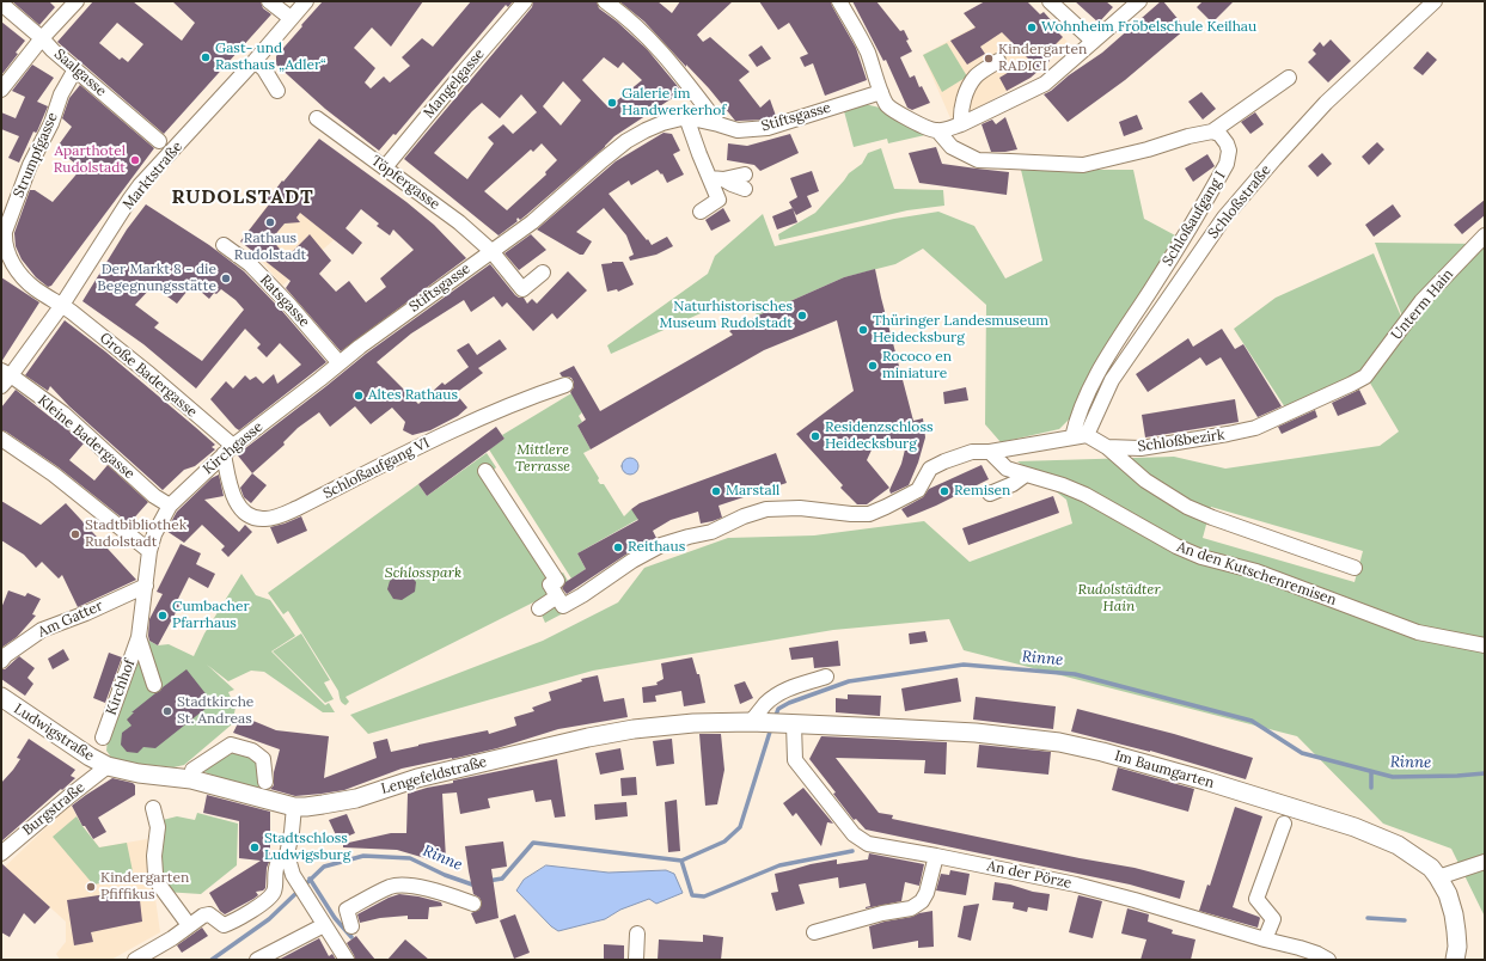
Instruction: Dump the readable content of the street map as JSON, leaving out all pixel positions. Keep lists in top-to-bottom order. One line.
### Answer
{"streets":{"main road":["Ludwigstraße","Im Baumgarten","Lengefeldstraße"],"street":["Saalgasse","Mangelgasse","Stiftsgasse","Strumpfgasse","Marktstraße","Töpfergasse","Schloßstraße","Schloßaufgang I","Ratsgasse","Unterm Hain","Große Badergasse","Kleine Badergasse","Schloßbezirk","Kirchgasse","Schloßaufgang VI","An den Kutschenremisen","Am Gatter","Kirchhof","Burgstraße","An der Pörze"]},"crossings":[["Saalgasse","Strumpfgasse"],["Mangelgasse","Töpfergasse"],["Stiftsgasse","Töpfergasse"],["Stiftsgasse","Ratsgasse"],["Stiftsgasse","Kirchgasse"],["Strumpfgasse","Marktstraße"],["Strumpfgasse","Große Badergasse"],["Marktstraße","Große Badergasse"],["Marktstraße","Kleine Badergasse"],["Schloßstraße","Schloßbezirk"],["Ratsgasse","Kirchgasse"],["Unterm Hain","Schloßbezirk"],["Große Badergasse","Kirchgasse"],["Große Badergasse","Schloßaufgang VI"],["Kleine Badergasse","Kirchgasse"],["Kirchgasse","Schloßaufgang VI"],["Kirchgasse","Am Gatter"],["Kirchgasse","Kirchhof"],["Ludwigstraße","Lengefeldstraße"],["Ludwigstraße","Burgstraße"],["Im Baumgarten","Lengefeldstraße"],["Im Baumgarten","An der Pörze"],["Lengefeldstraße","Burgstraße"],["Lengefeldstraße","An der Pörze"]],"districts":["RUDOLSTADT"],"water":["Rinne"],"parks":["Mittlere Terrasse","Schlosspark","Rudolstädter Hain"],"places":["Wohnheim Fröbelschule Keilhau","Gast- und Rasthaus „Adler“","Kindergarten RADICI","Galerie im Handwerkerhof","Aparthotel Rudolstadt","Rathaus Rudolstadt","Der Markt 8 - die Begegnungsstätte","Naturhistorisches Museum Rudolstadt","Thüringer Landesmuseum Heidecksburg","Rococo en miniature","Altes Rathaus","Residenzschloss Heidecksburg","Marstall","Remisen","Stadtbibliothek Rudolstadt","Reithaus","Cumbacher Pfarrhaus","Stadtkirche St. Andreas","Stadtschloss Ludwigsburg","Kindergarten Pfiffikus"]}
